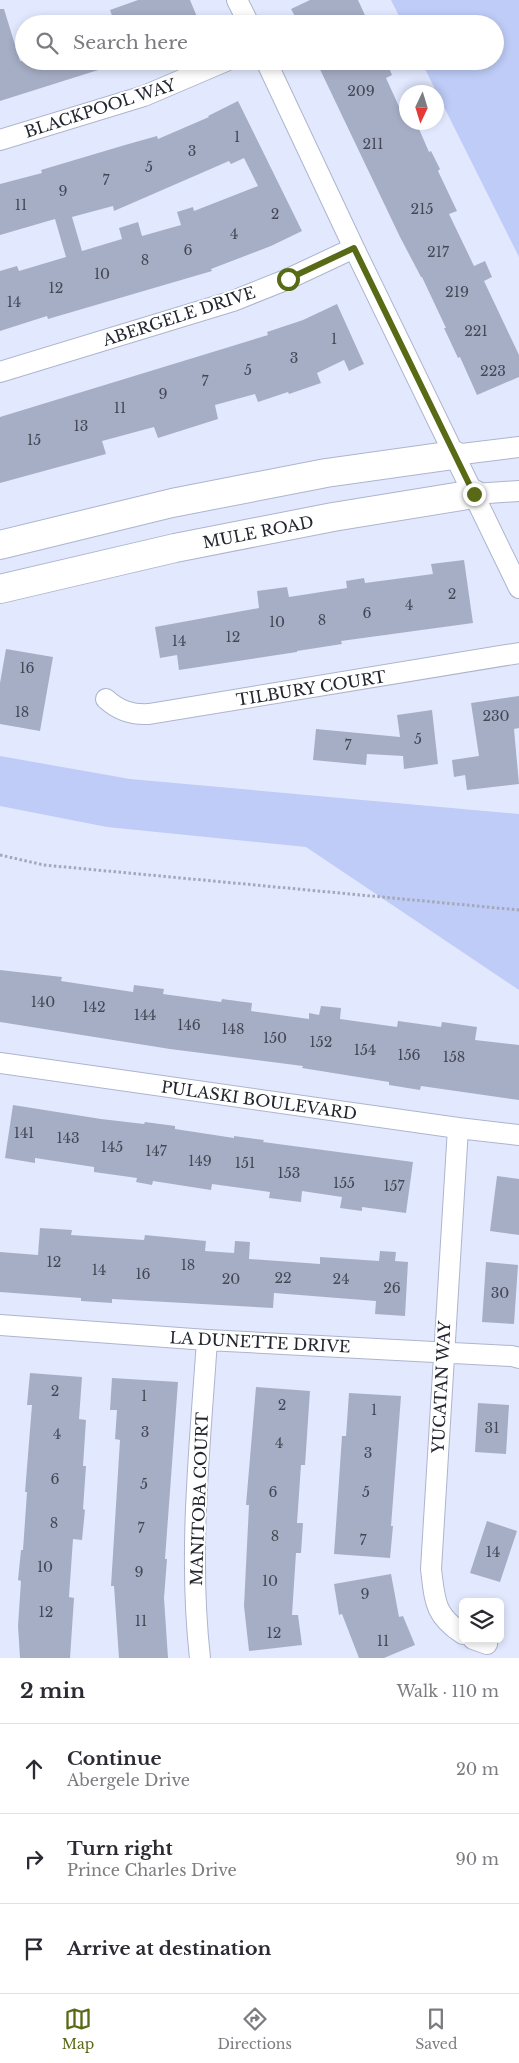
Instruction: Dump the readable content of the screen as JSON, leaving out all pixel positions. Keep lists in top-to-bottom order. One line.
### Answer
{"streets":{"main road":["MULE ROAD"],"street":["BLACKPOOL WAY","ABERGELE DRIVE","TILBURY COURT","PULASKI BOULEVARD","LA DUNETTE DRIVE","YUCATAN WAY","MANITOBA COURT"]},"crossings":[["PULASKI BOULEVARD","YUCATAN WAY"],["LA DUNETTE DRIVE","YUCATAN WAY"],["LA DUNETTE DRIVE","MANITOBA COURT"]],"house_numbers":["209","1","211","3","5","7","9","11","215","2","4","6","217","8","10","12","219","14","221","1","3","5","223","7","9","11","13","15","2","4","6","8","10","12","14","16","18","230","5","7","140","142","144","146","148","150","152","154","156","158","141","143","145","147","149","151","153","155","157","12","18","14","16","22","20","24","26","30","2","1","2","1","31","3","4","4","3","6","5","6","5","8","7","8","7","14","10","9","10","9","12","11","12","11"],"north":"bottom","page":{"search":"Search here","heading":["2 min","Walk · 110 m"],"list":[["Continue","Abergele Drive","20 m"],["Turn right","Prince Charles Drive","90 m"],"Arrive at destination"],"nav":["Map","Directions","Saved"]}}
